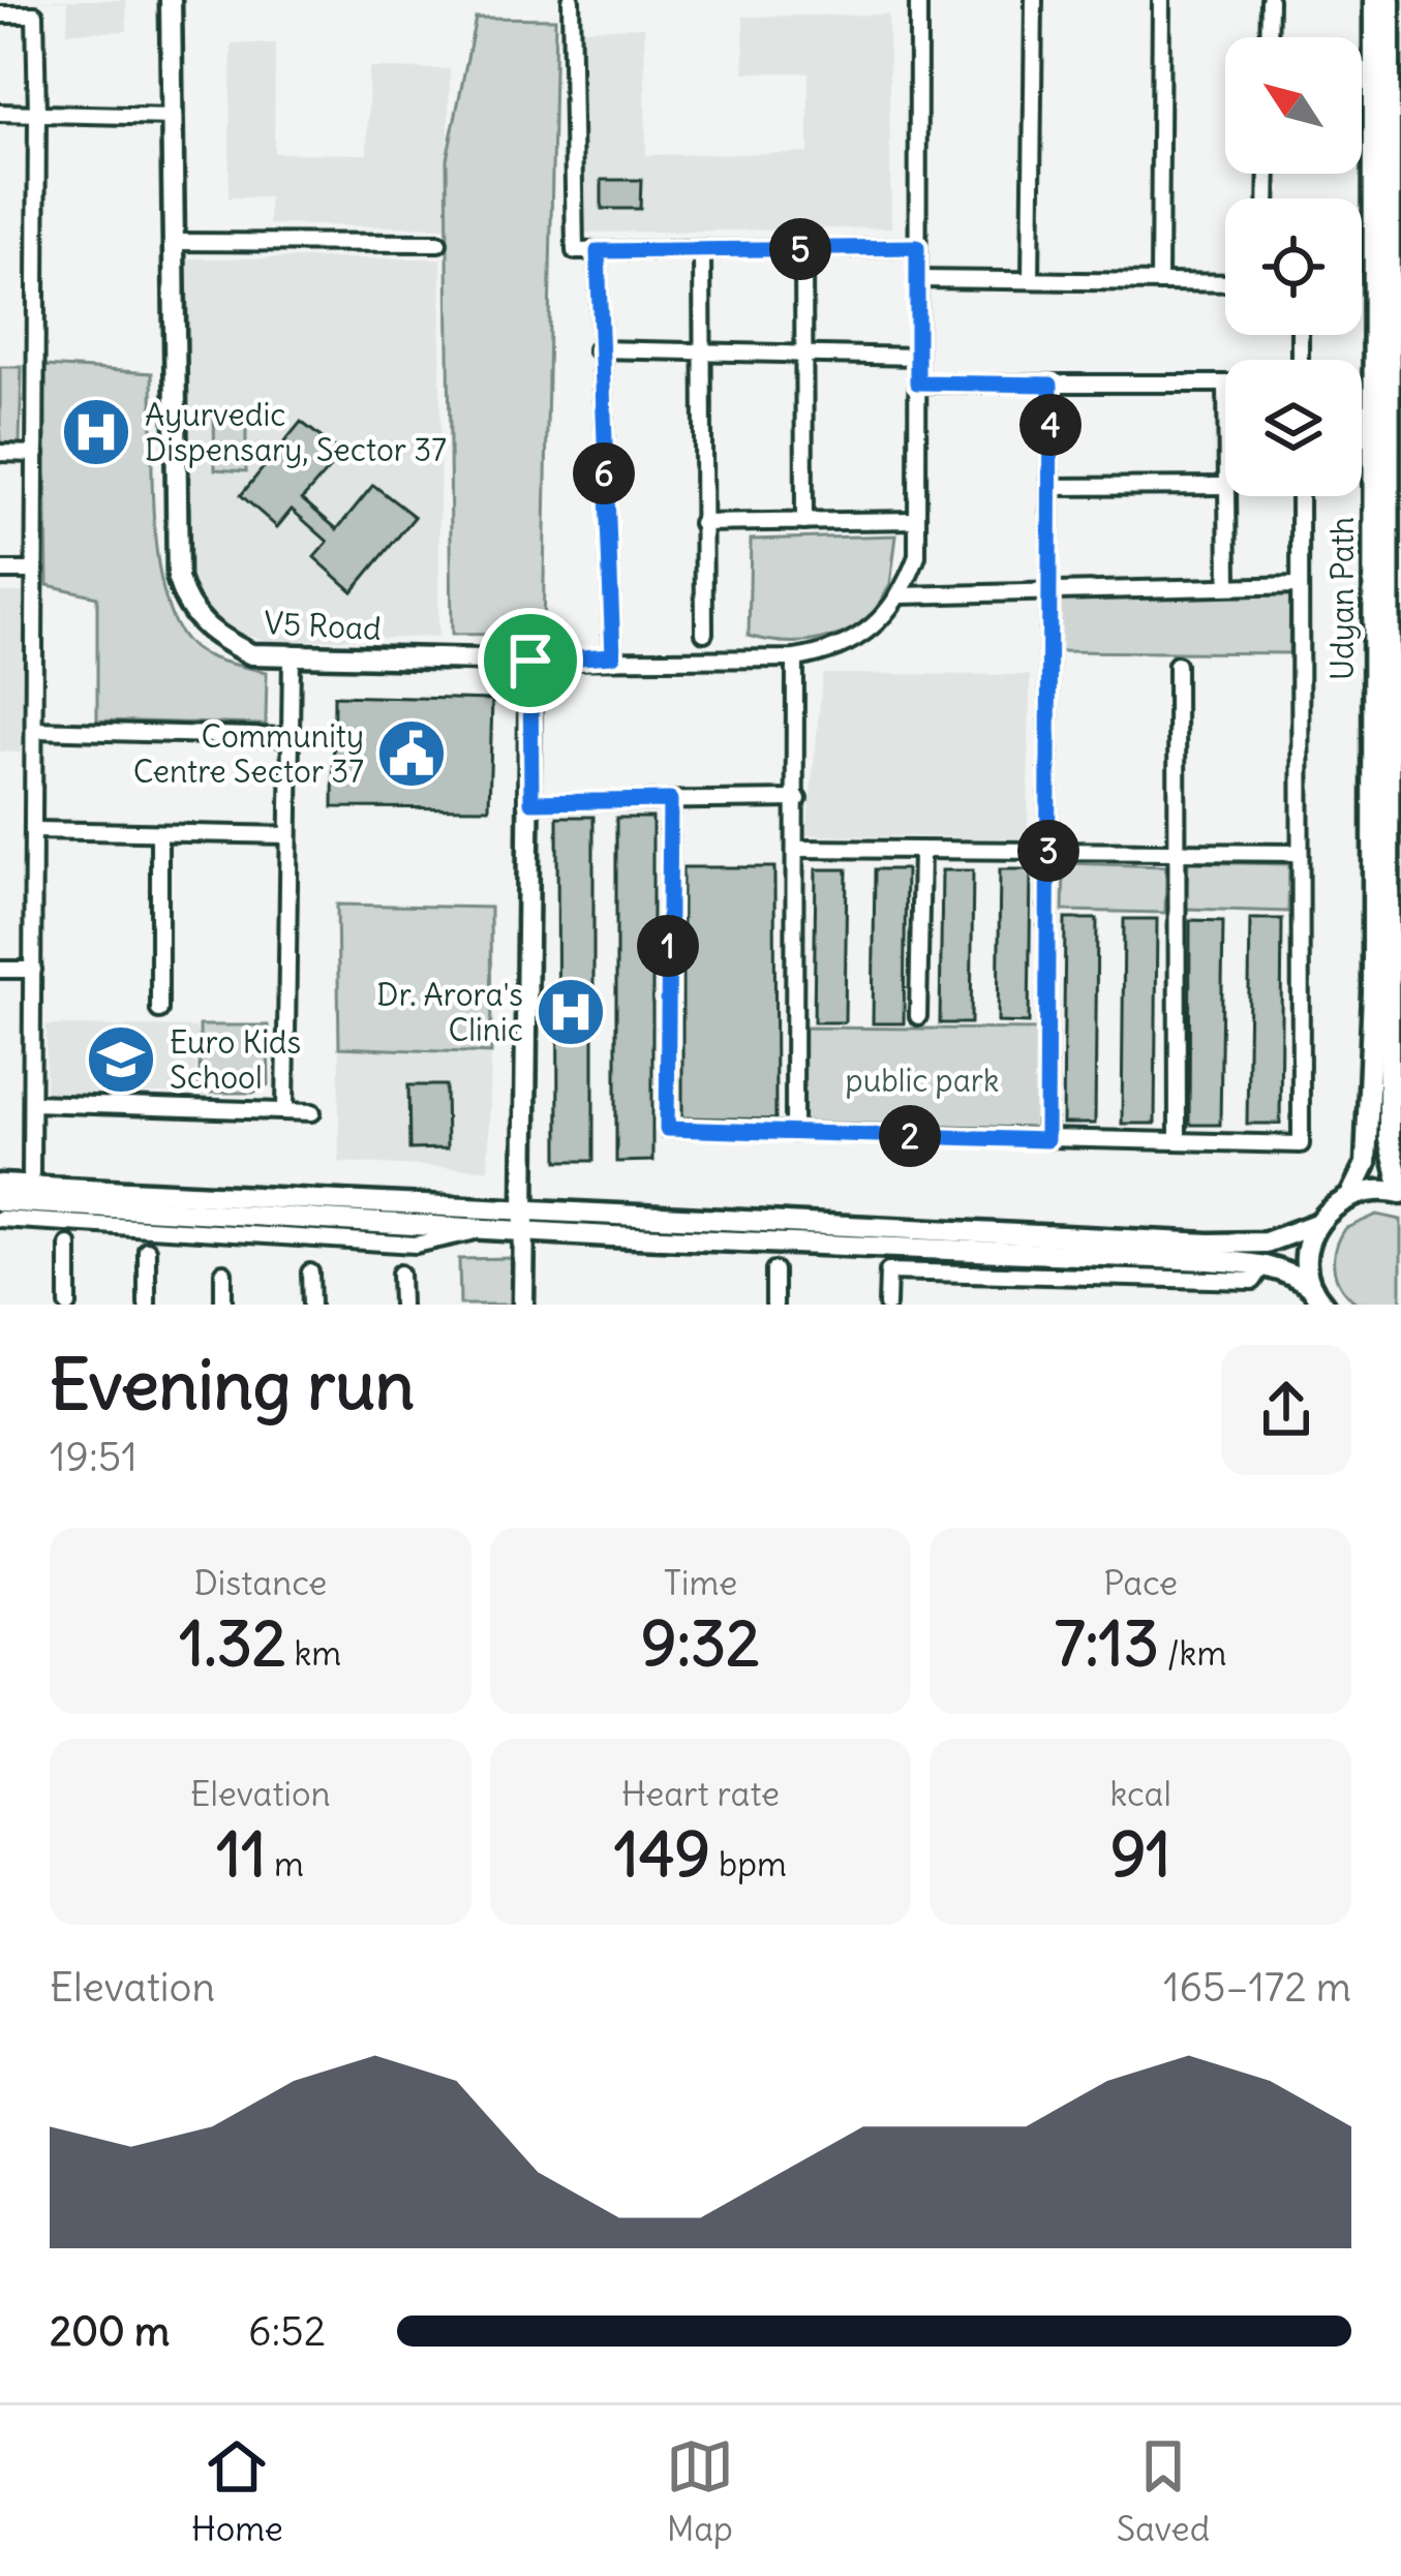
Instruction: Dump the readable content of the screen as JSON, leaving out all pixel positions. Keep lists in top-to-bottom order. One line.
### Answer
{"streets":{"main road":["Udyan Path","V5 Road"]},"parks":["public park"],"places":{"hospital":["Ayurvedic Dispensary, Sector 37","Dr. Arora's Clinic"],"public building":["Community Centre Sector 37"],"school or university":["Euro Kids School"]},"north":"top left","page":{"pins":["5","4","6","3","1","2"],"heading":["Evening run","19:51"],"stats":[["Distance","1.32 km"],["Time","9:32"],["Pace","7:13 /km"],["Elevation","11 m"],["Heart rate","149 bpm"],["kcal","91"]],"chart":["Elevation","165–172 m"],"list":[{"name":"200 m","note":"6:52"}],"tabs":["Home","Map","Saved"]}}
